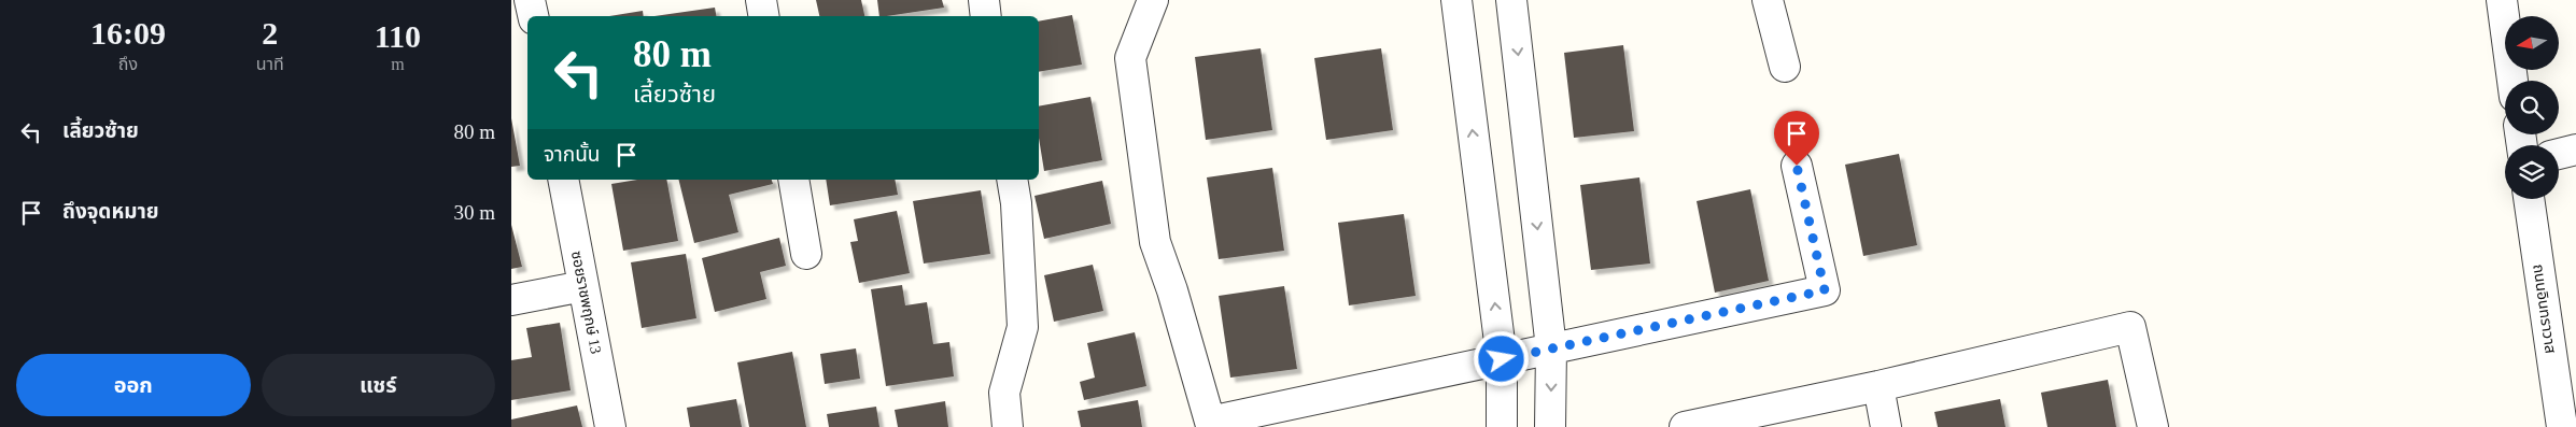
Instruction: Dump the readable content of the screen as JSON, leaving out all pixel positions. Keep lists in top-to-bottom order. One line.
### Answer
{"streets":{"street":["ซอยราชพฤกษ์ 13","ถนนอินทราวาส"]},"north":"left","page":{"eta":["16:09","ถึง","2","นาที","110","m"],"turn":["80 m","เลี้ยวซ้าย"],"list":[{"name":"เลี้ยวซ้าย","value":"80 m"},{"name":"ถึงจุดหมาย","value":"30 m"}],"then":"จากนั้น","buttons":["ออก","แชร์"]}}
